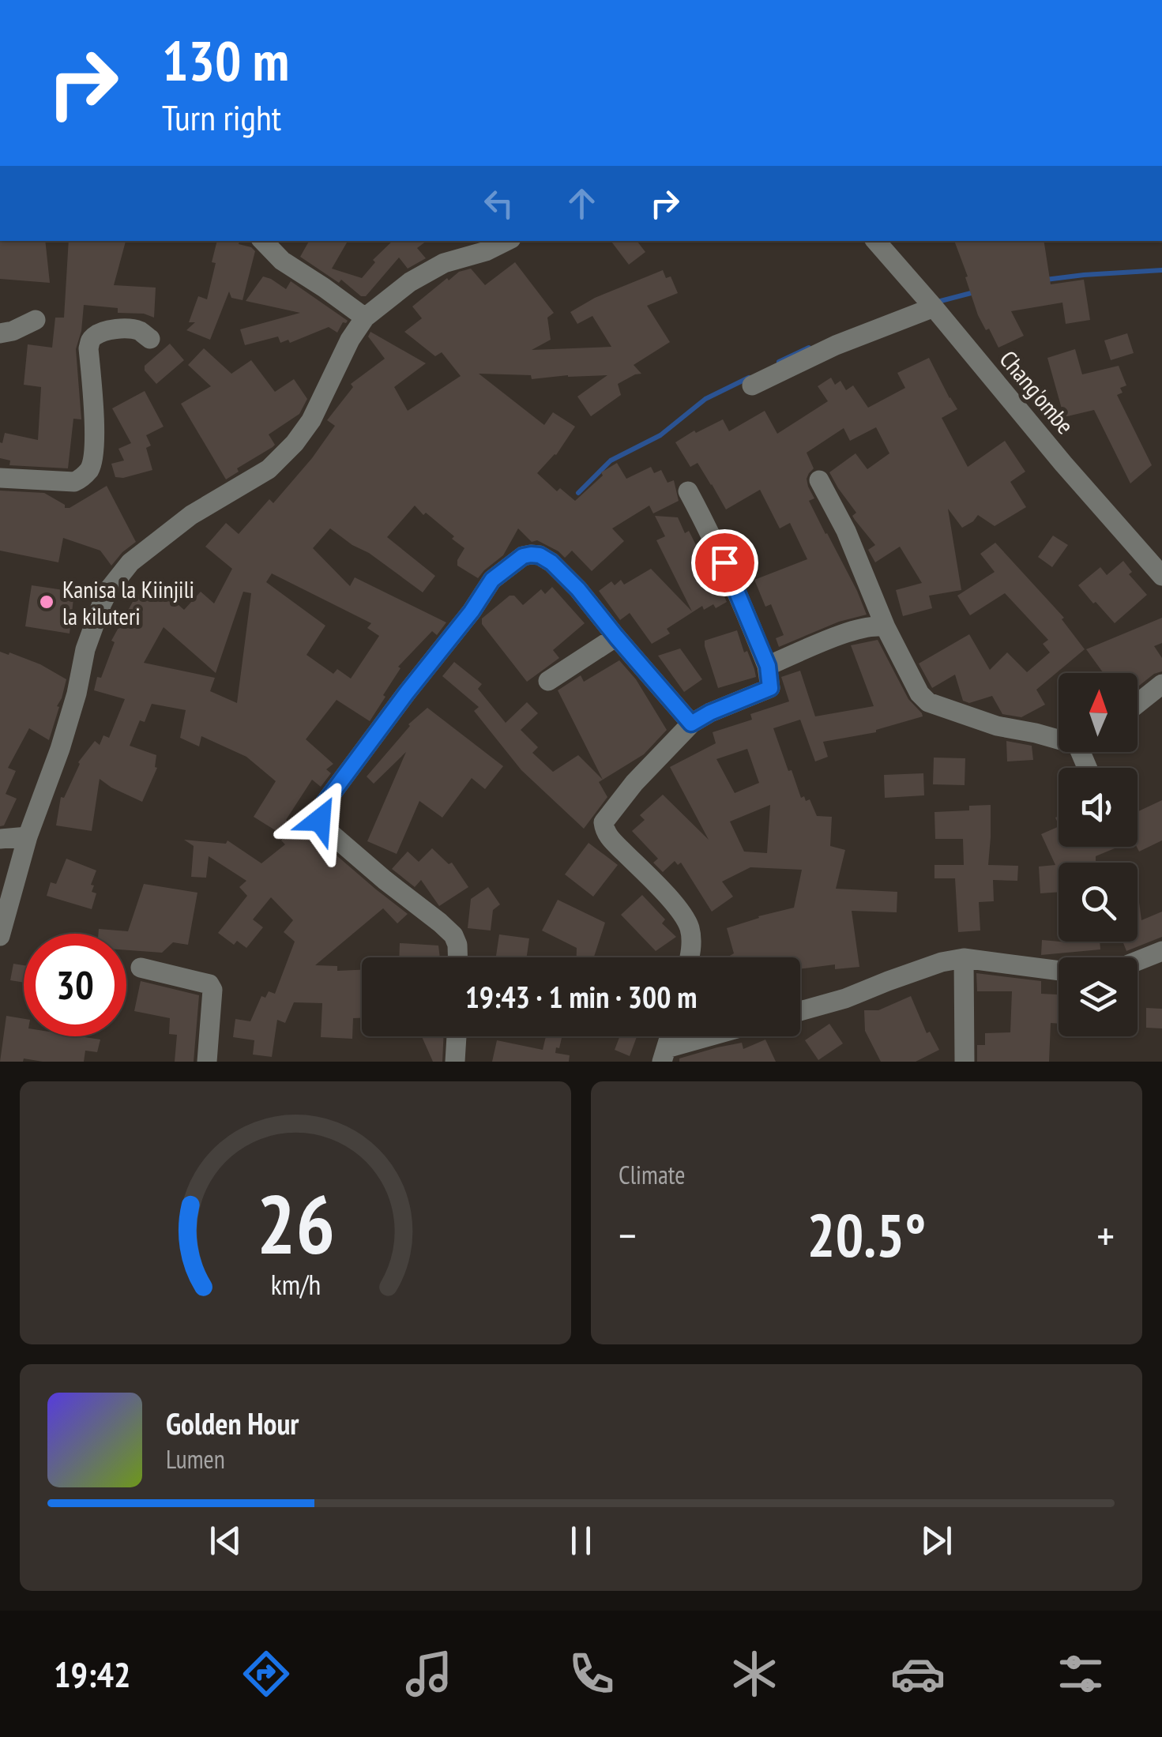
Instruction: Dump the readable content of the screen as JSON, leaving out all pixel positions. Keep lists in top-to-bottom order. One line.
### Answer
{"streets":{"street":["Chang'ombe"]},"places":["Kanisa la Kiinjili la kiluteri"],"north":"top","page":{"turn":["130 m","Turn right"],"limit":"30","trip":"19:43 · 1 min · 300 m","tile":"Climate","heat":["−","20.5°","+"],"song":["Golden Hour","Lumen"],"tabs":"19:42","gauge":["26","km/h"]}}
